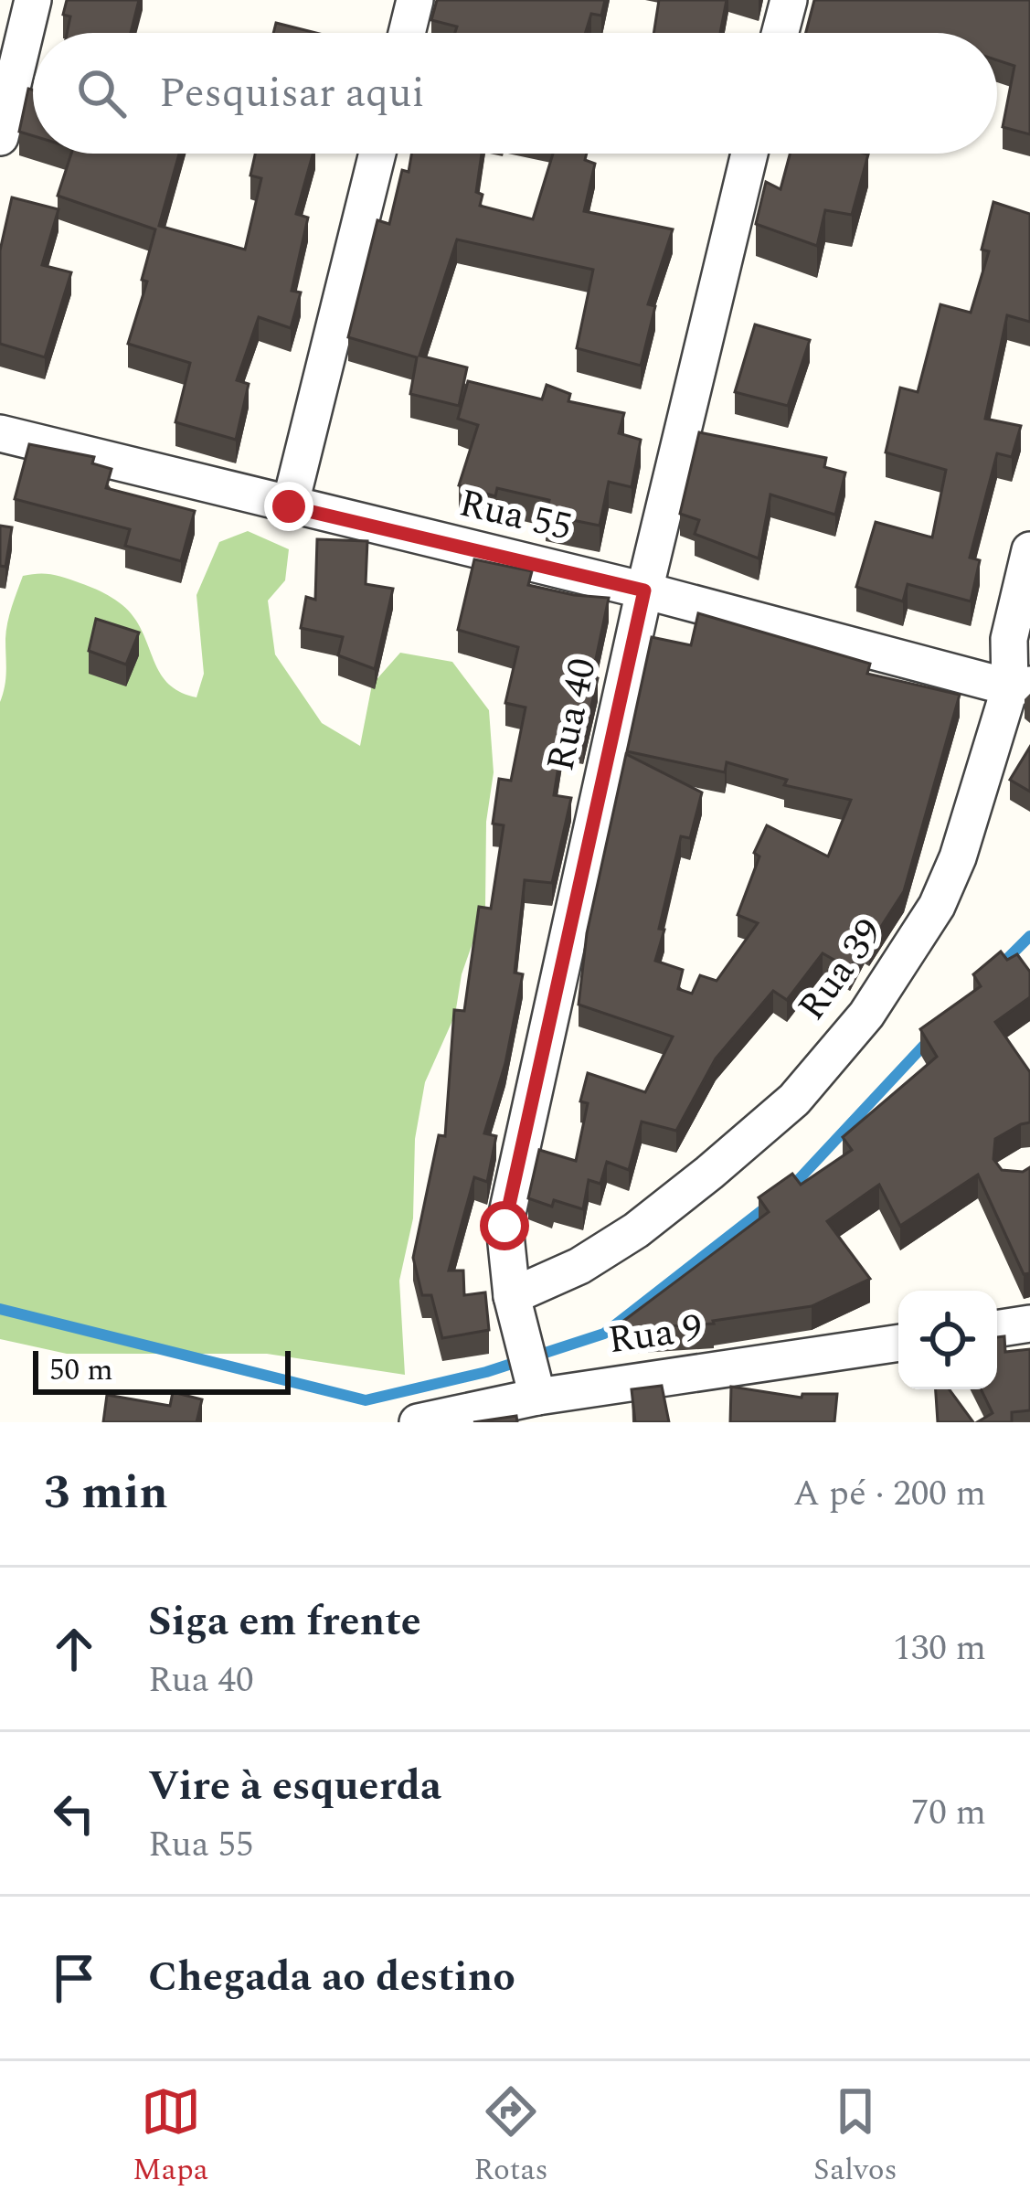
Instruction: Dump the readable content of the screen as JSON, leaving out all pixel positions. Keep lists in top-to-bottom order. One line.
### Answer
{"streets":{"street":["Rua 55","Rua 40","Rua 39","Rua 9"]},"crossings":[["Rua 55","Rua 40"],["Rua 55","Rua 39"],["Rua 40","Rua 39"],["Rua 40","Rua 9"]],"scale_bar":"50 m","page":{"search":"Pesquisar aqui","scale":"50 m","heading":["3 min","A pé · 200 m"],"list":[["Siga em frente","Rua 40","130 m"],["Vire à esquerda","Rua 55","70 m"],"Chegada ao destino"],"nav":["Mapa","Rotas","Salvos"]}}
